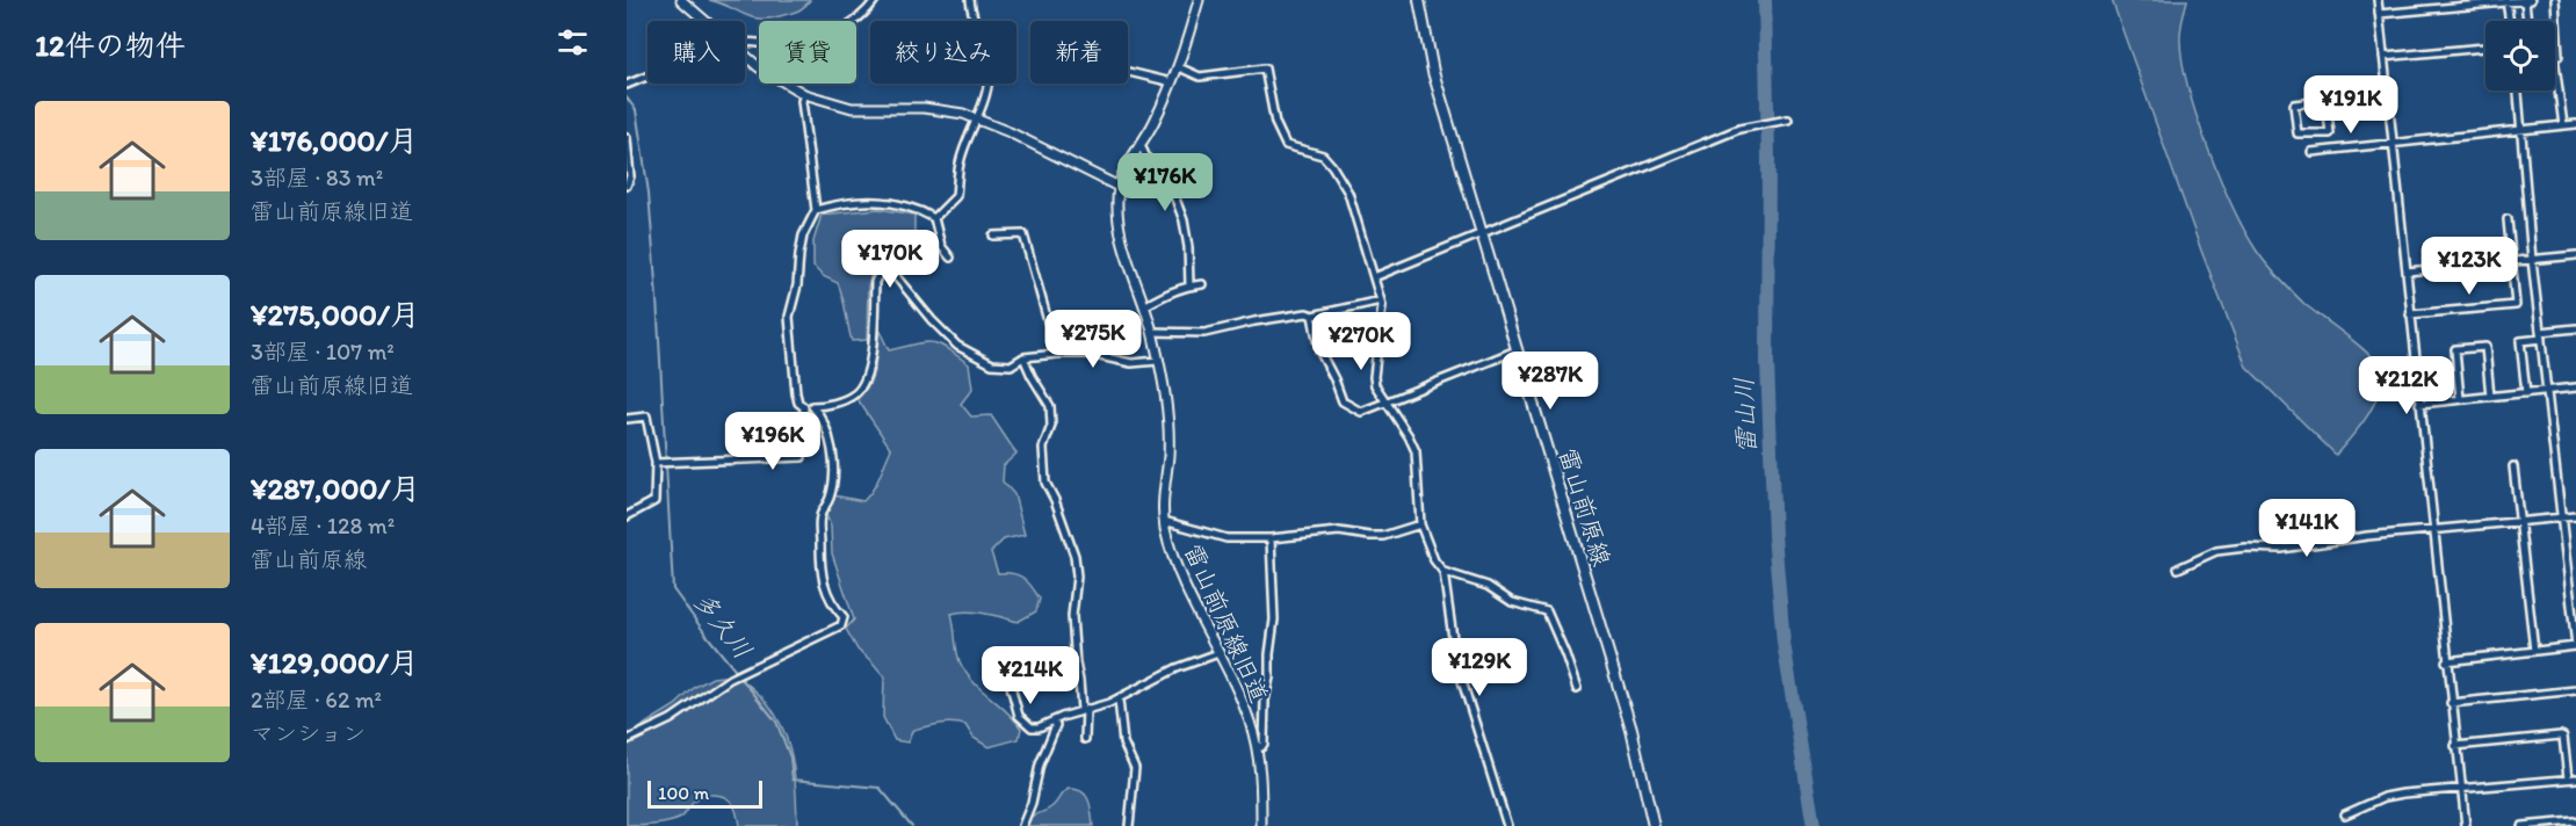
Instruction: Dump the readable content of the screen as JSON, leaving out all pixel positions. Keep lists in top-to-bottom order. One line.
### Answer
{"streets":{"main road":["雷山前原線"],"street":["雷山前原線旧道"]},"water":["雷山川","多久川"],"scale_bar":"100 m","page":{"heading":"12件の物件","chip":["購入","賃貸","絞り込み","新着"],"price":["¥191K","¥176K","¥170K","¥123K","¥275K","¥270K","¥287K","¥212K","¥196K","¥141K","¥129K","¥214K"],"list":[{"name":"¥176,000/月","note":"3部屋 · 83 m² · 雷山前原線旧道"},{"name":"¥275,000/月","note":"3部屋 · 107 m² · 雷山前原線旧道"},{"name":"¥287,000/月","note":"4部屋 · 128 m² · 雷山前原線"},{"name":"¥129,000/月","note":"2部屋 · 62 m² · マンション"}],"scale":"100 m"}}
